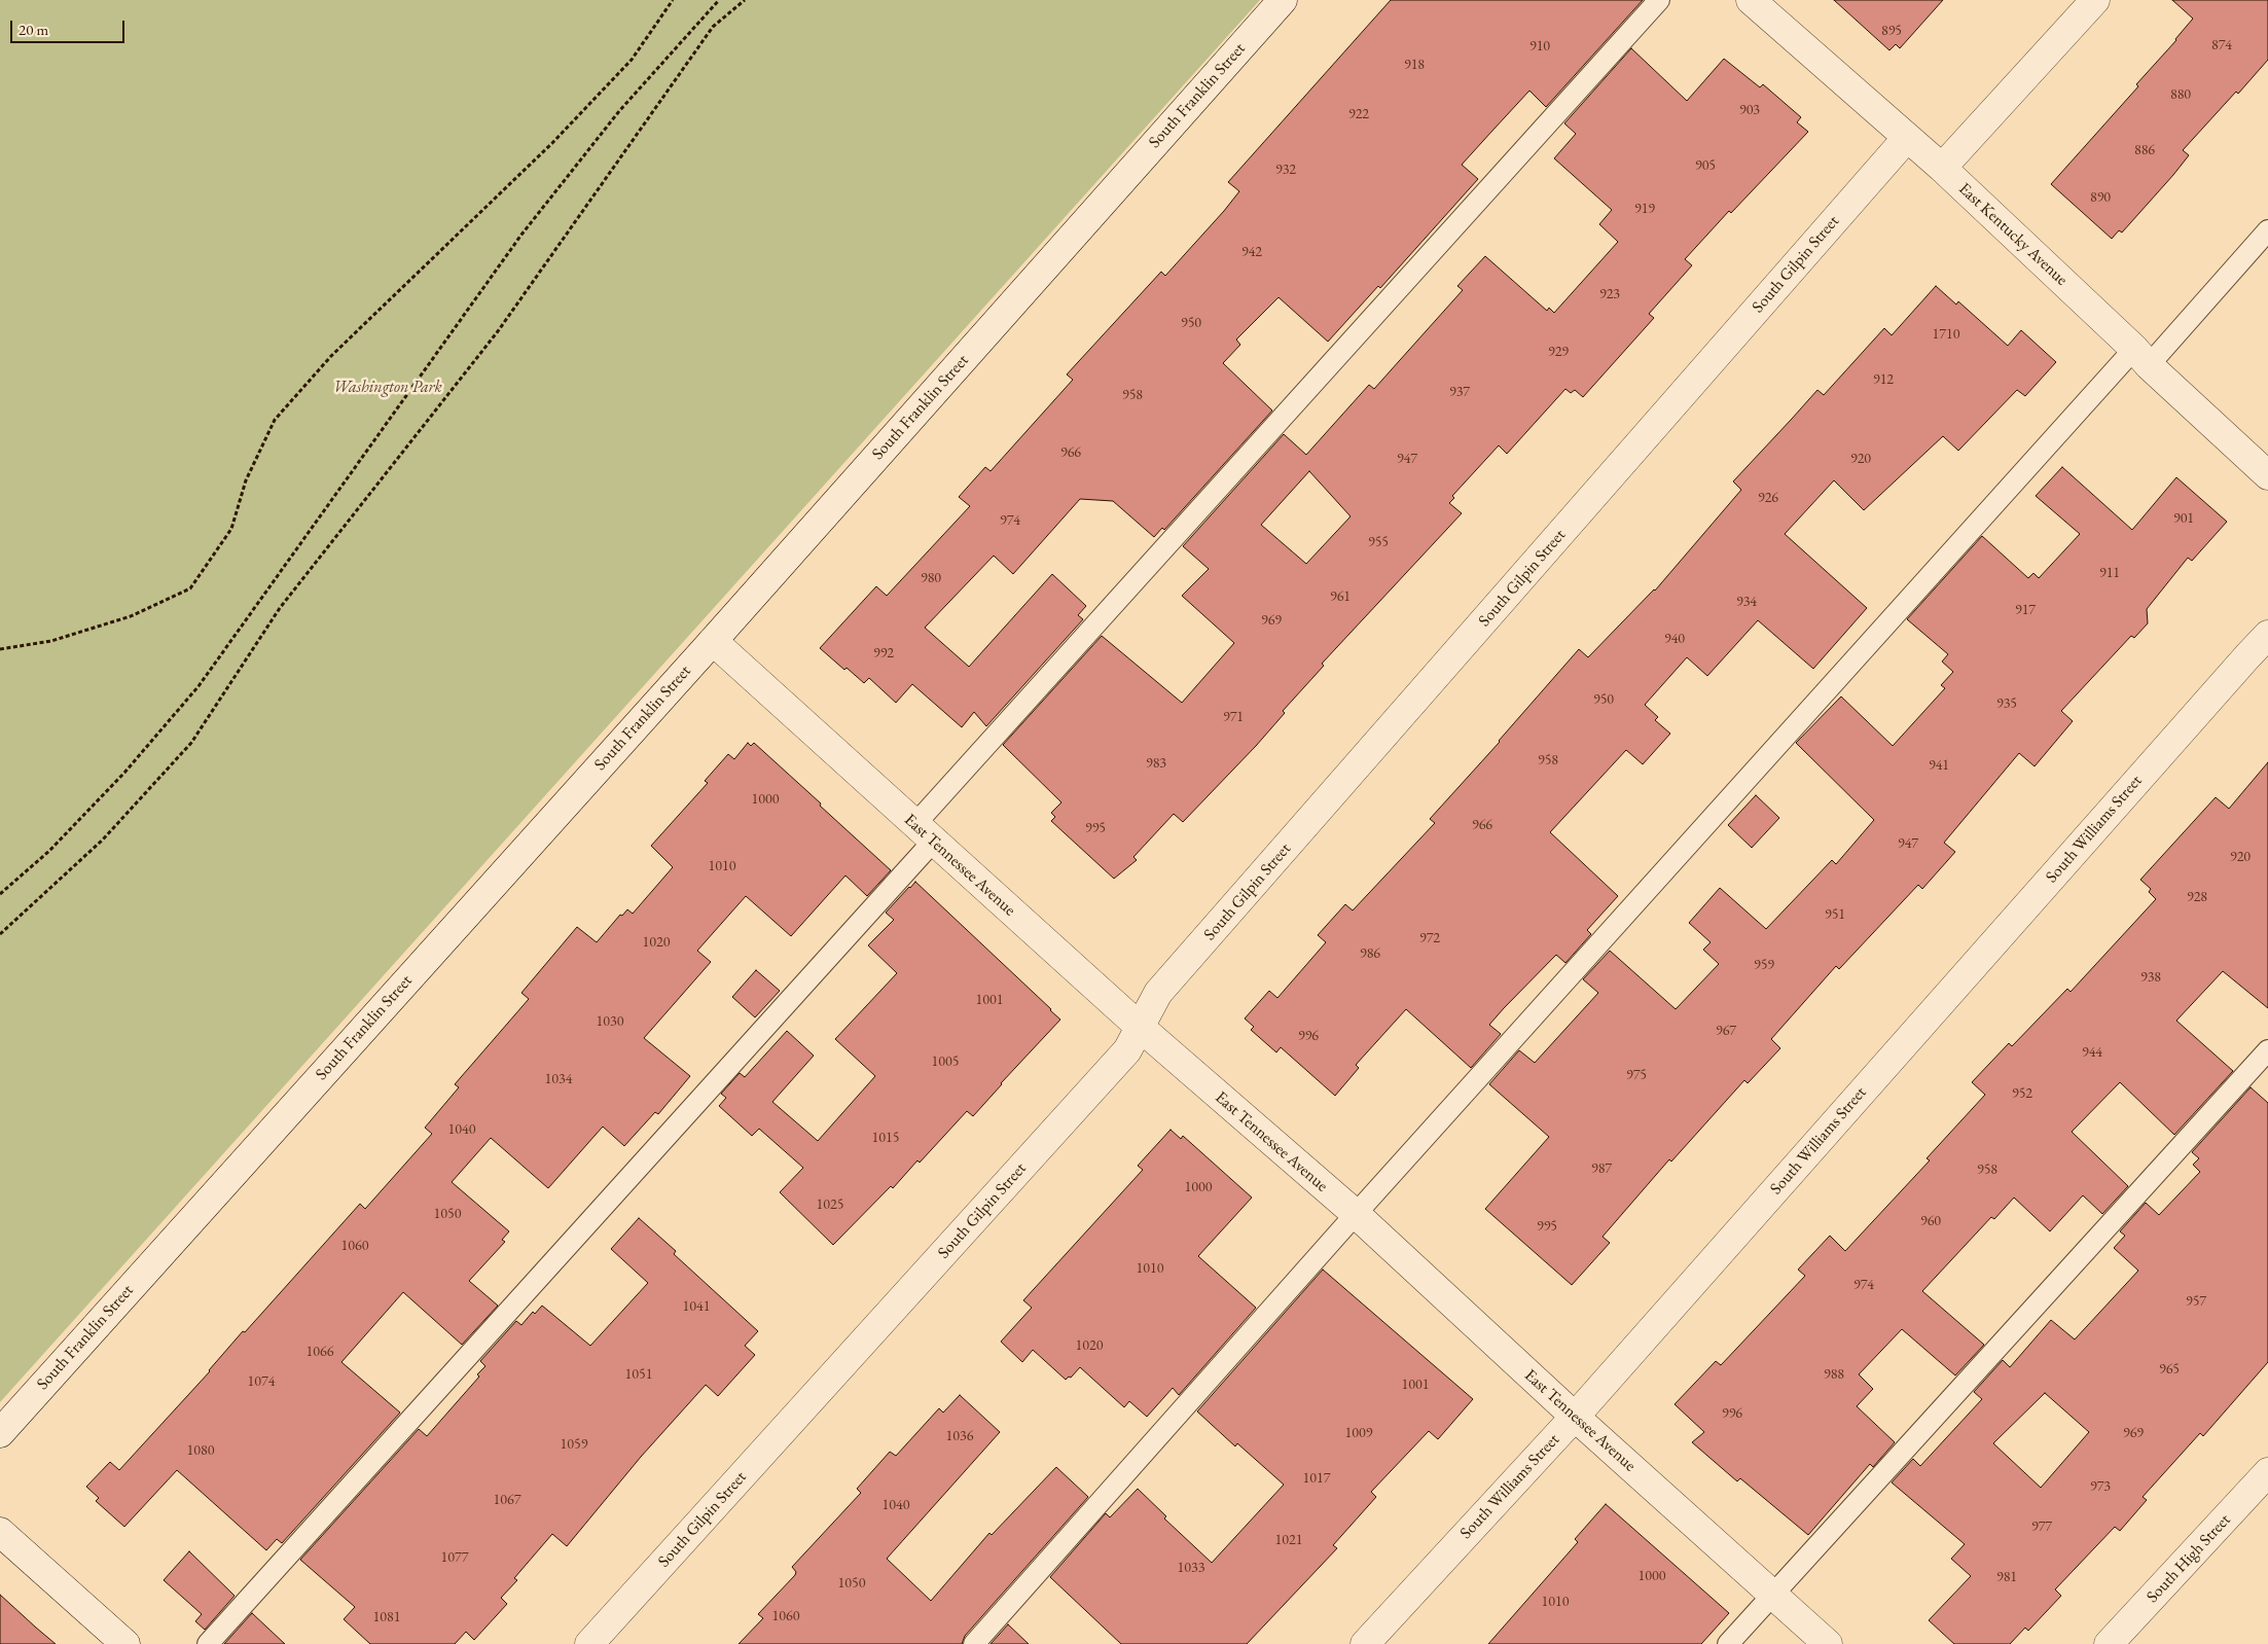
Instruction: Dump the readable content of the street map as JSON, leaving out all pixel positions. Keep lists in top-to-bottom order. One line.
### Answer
{"streets":{"street":["South Franklin Street","East Kentucky Avenue","South Gilpin Street","South Williams Street","East Tennessee Avenue","South High Street"]},"crossings":[["South Franklin Street","East Tennessee Avenue"],["East Kentucky Avenue","South Gilpin Street"],["South Gilpin Street","East Tennessee Avenue"],["South Williams Street","East Tennessee Avenue"]],"parks":["Washington Park"],"house_numbers":["895","874","910","918","880","903","922","886","905","932","890","919","942","923","950","1710","929","912","937","958","966","947","920","926","901","974","955","911","980","961","934","917","969","940","992","950","935","971","958","983","941","1000","966","995","947","920","1010","928","951","972","1020","986","959","938","1001","1030","967","996","944","1005","975","1034","952","1040","1015","987","958","1000","1025","1050","960","995","1060","1010","974","957","1041","1020","1066","965","1051","988","1074","1001","996","1009","969","1036","1059","1080","1017","973","1067","1040","977","1021","1077","1033","1000","981","1050","1010","1060","1081"],"scale_bar":"20 m"}
